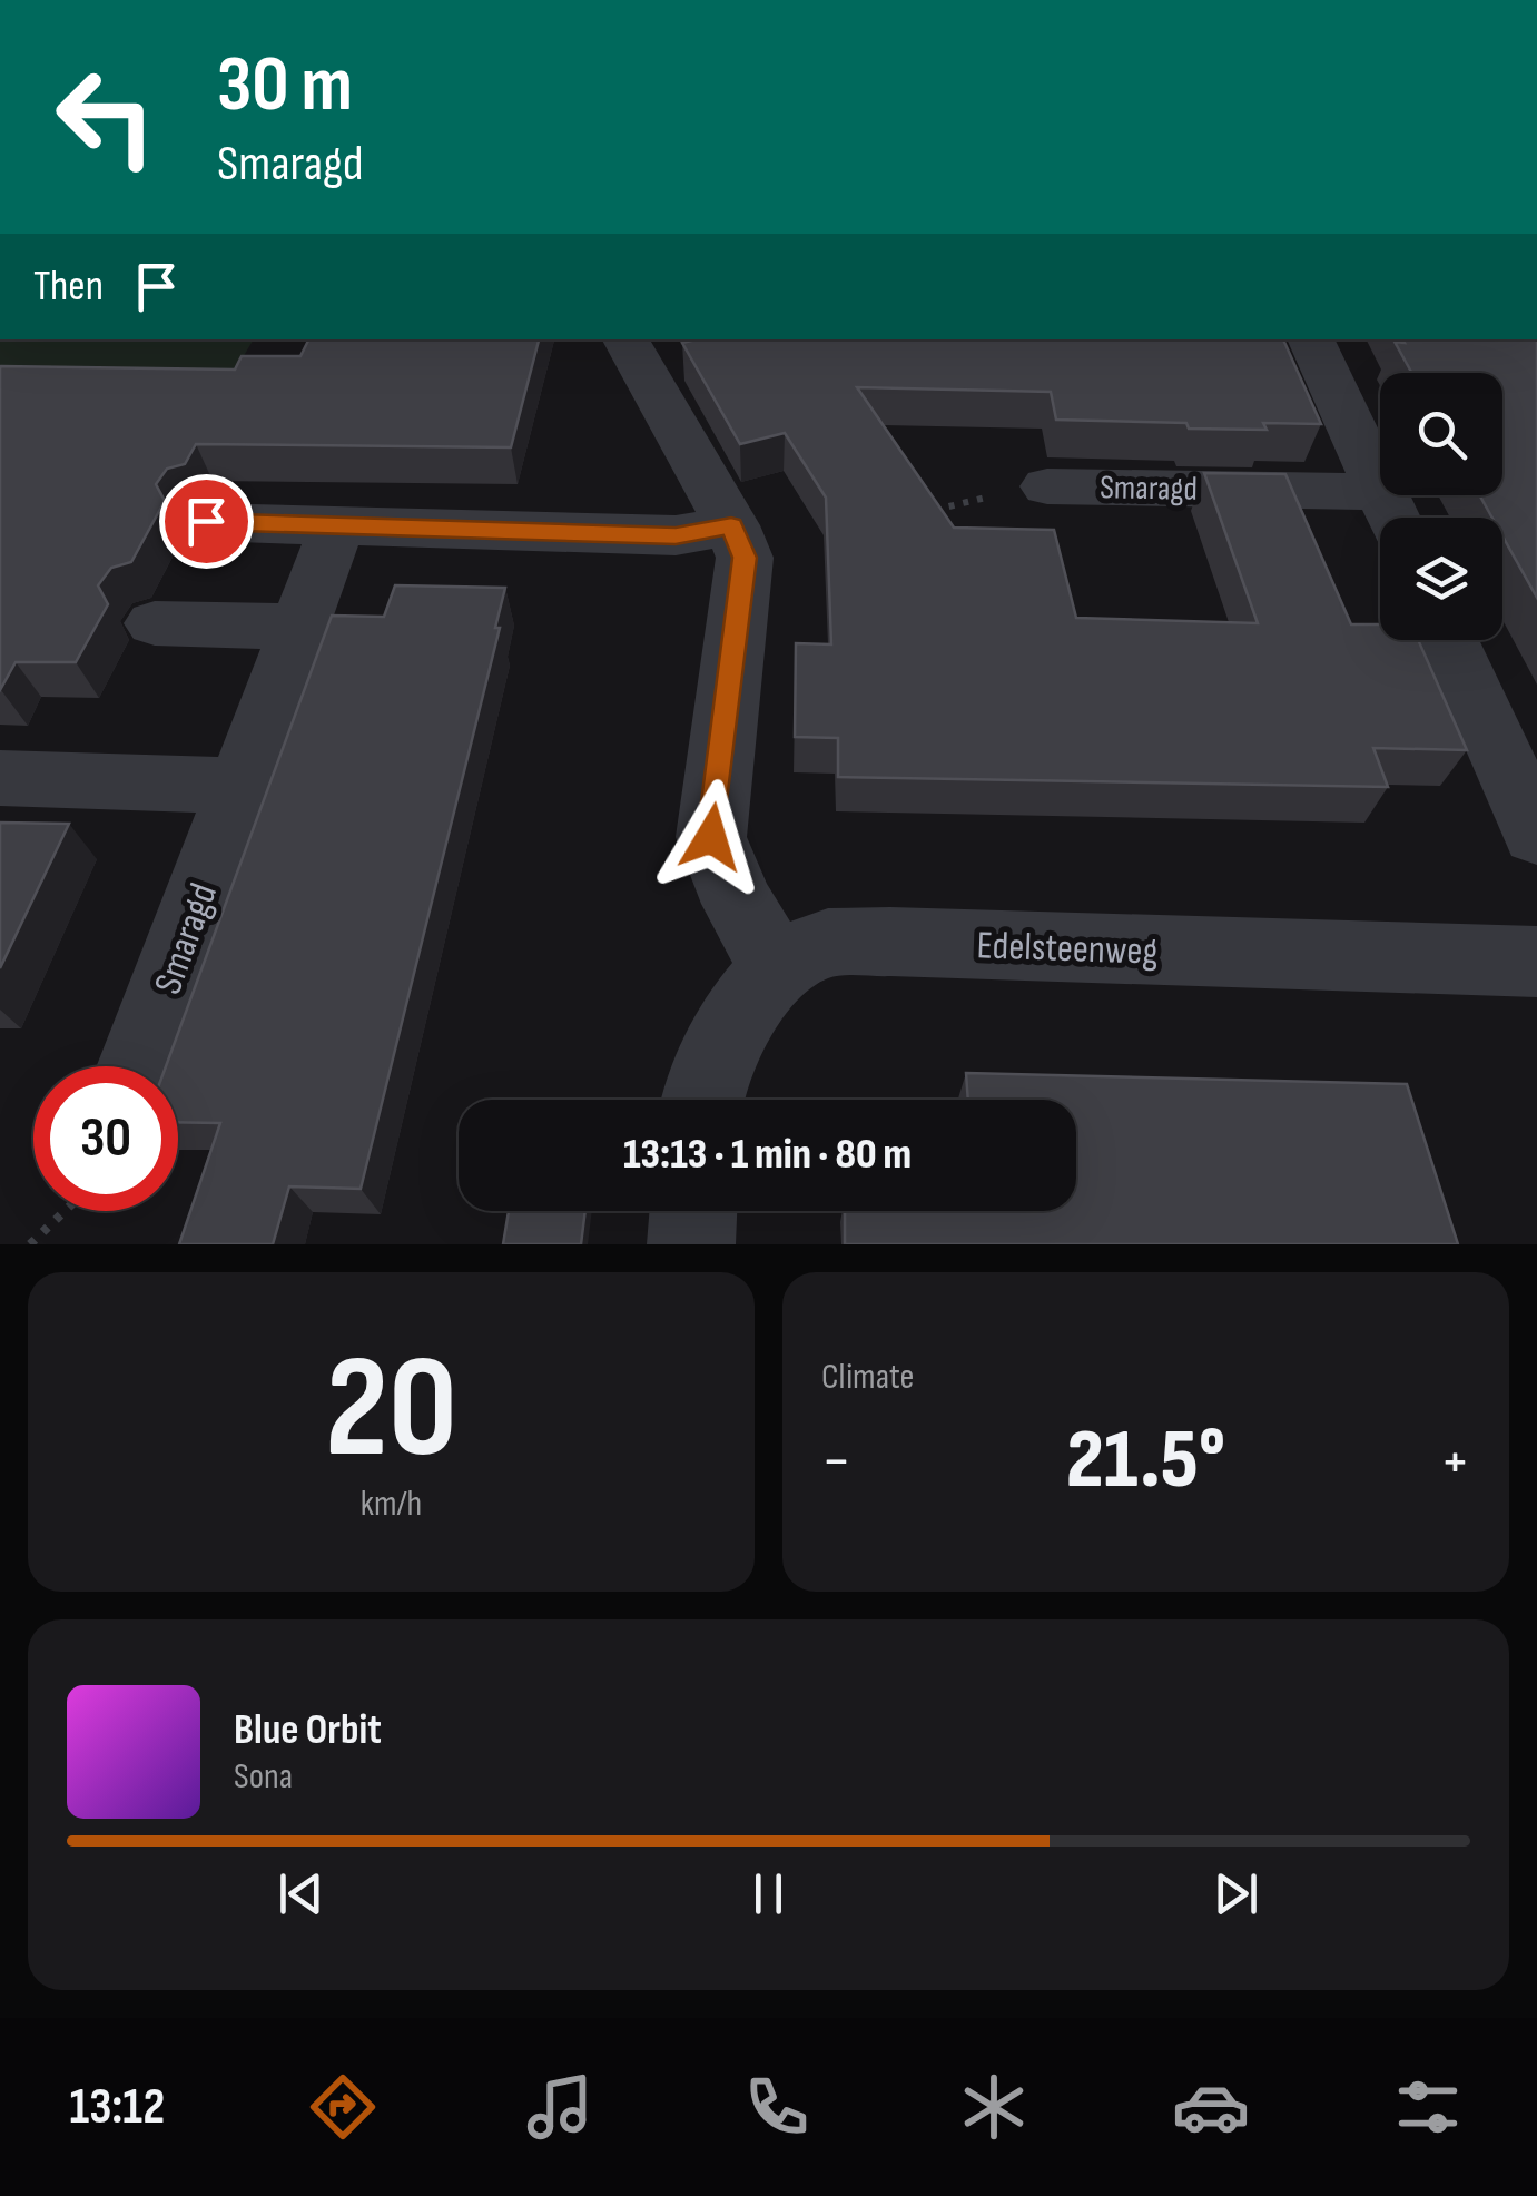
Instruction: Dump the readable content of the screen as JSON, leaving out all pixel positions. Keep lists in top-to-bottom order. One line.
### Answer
{"streets":{"street":["Smaragd","Edelsteenweg"]},"page":{"turn":["30 m","Smaragd"],"then":"Then","limit":"30","trip":"13:13 · 1 min · 80 m","tile":[["20","km/h"],"Climate"],"heat":["−","21.5°","+"],"song":["Blue Orbit","Sona"],"tabs":"13:12"}}
